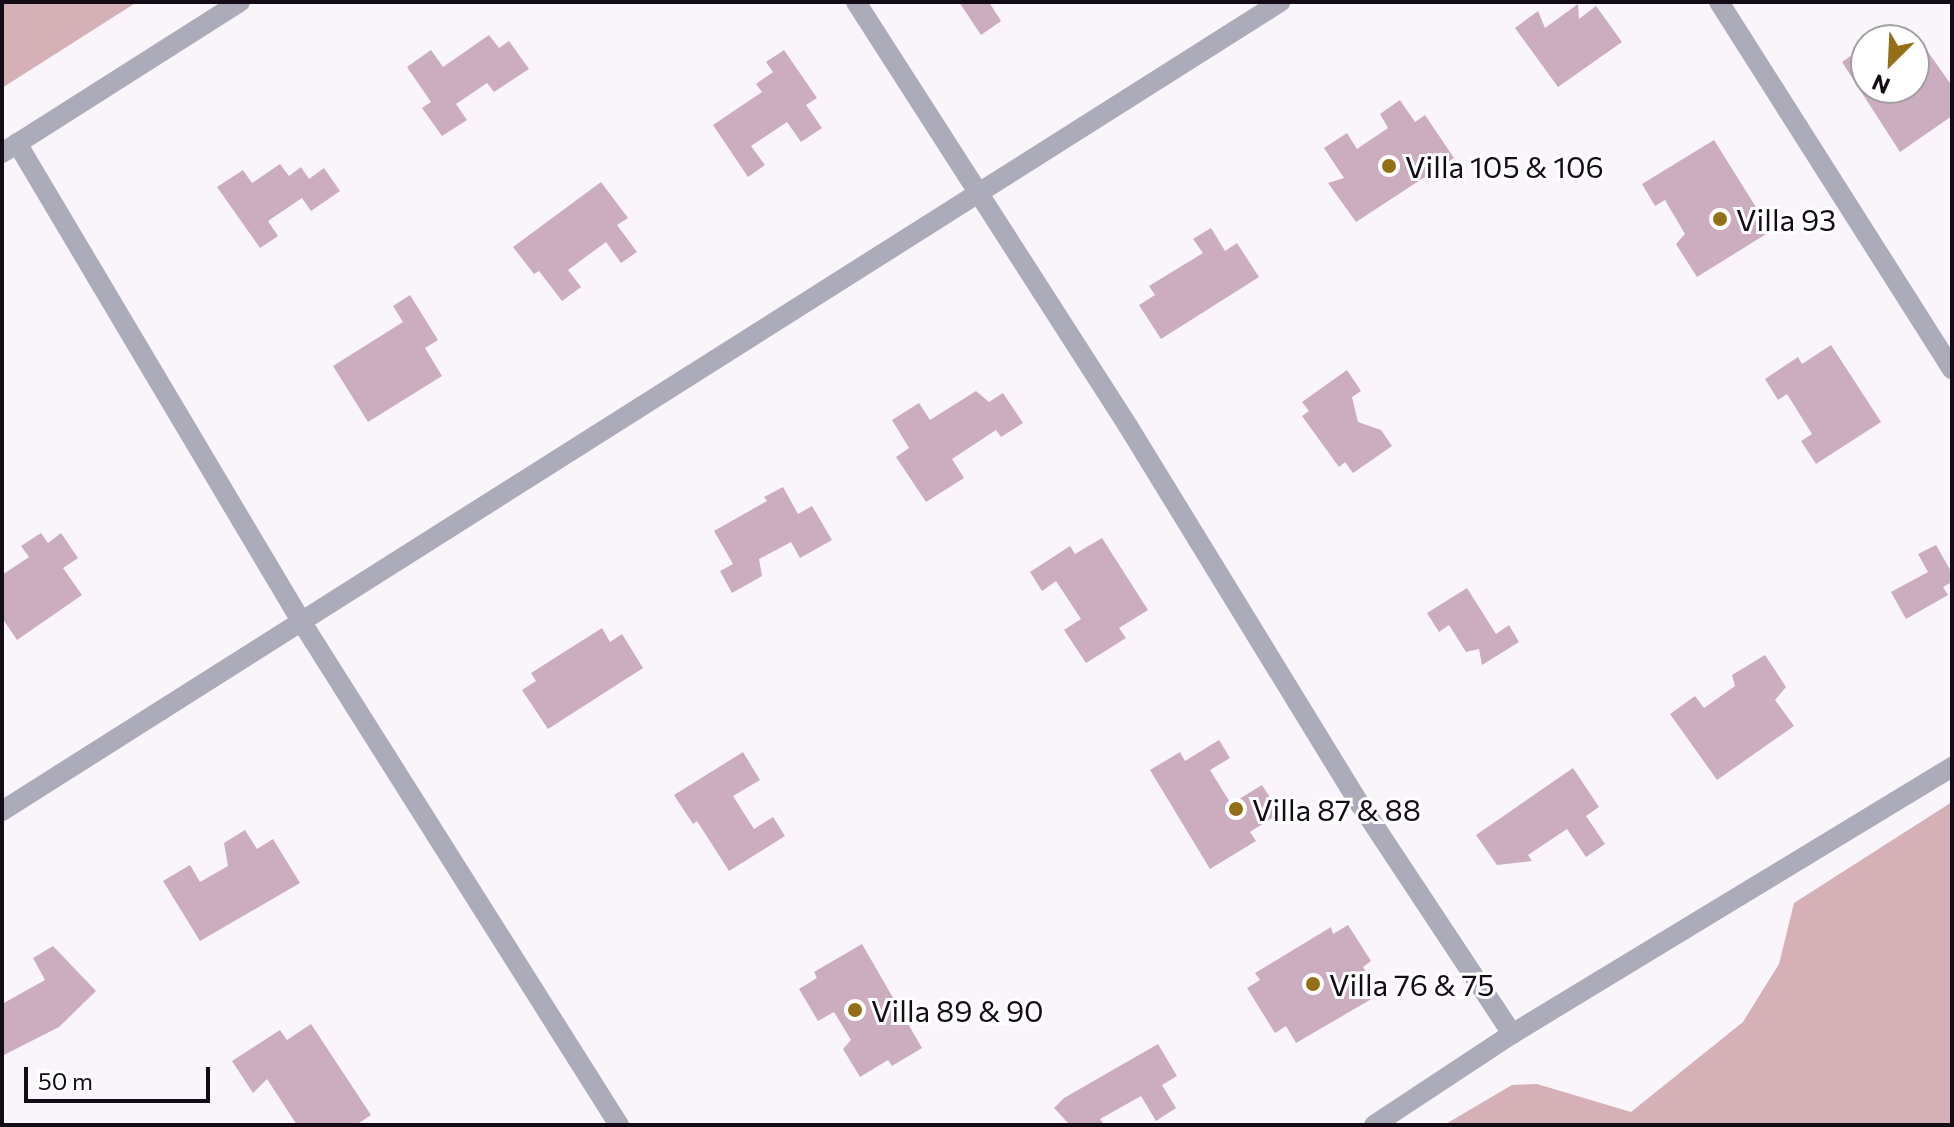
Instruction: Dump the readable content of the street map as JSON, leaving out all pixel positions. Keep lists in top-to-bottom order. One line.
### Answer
{"places":["Villa 105 & 106","Villa 93","Villa 87 & 88","Villa 76 & 75","Villa 89 & 90"],"scale_bar":"50 m","north":"bottom left"}
